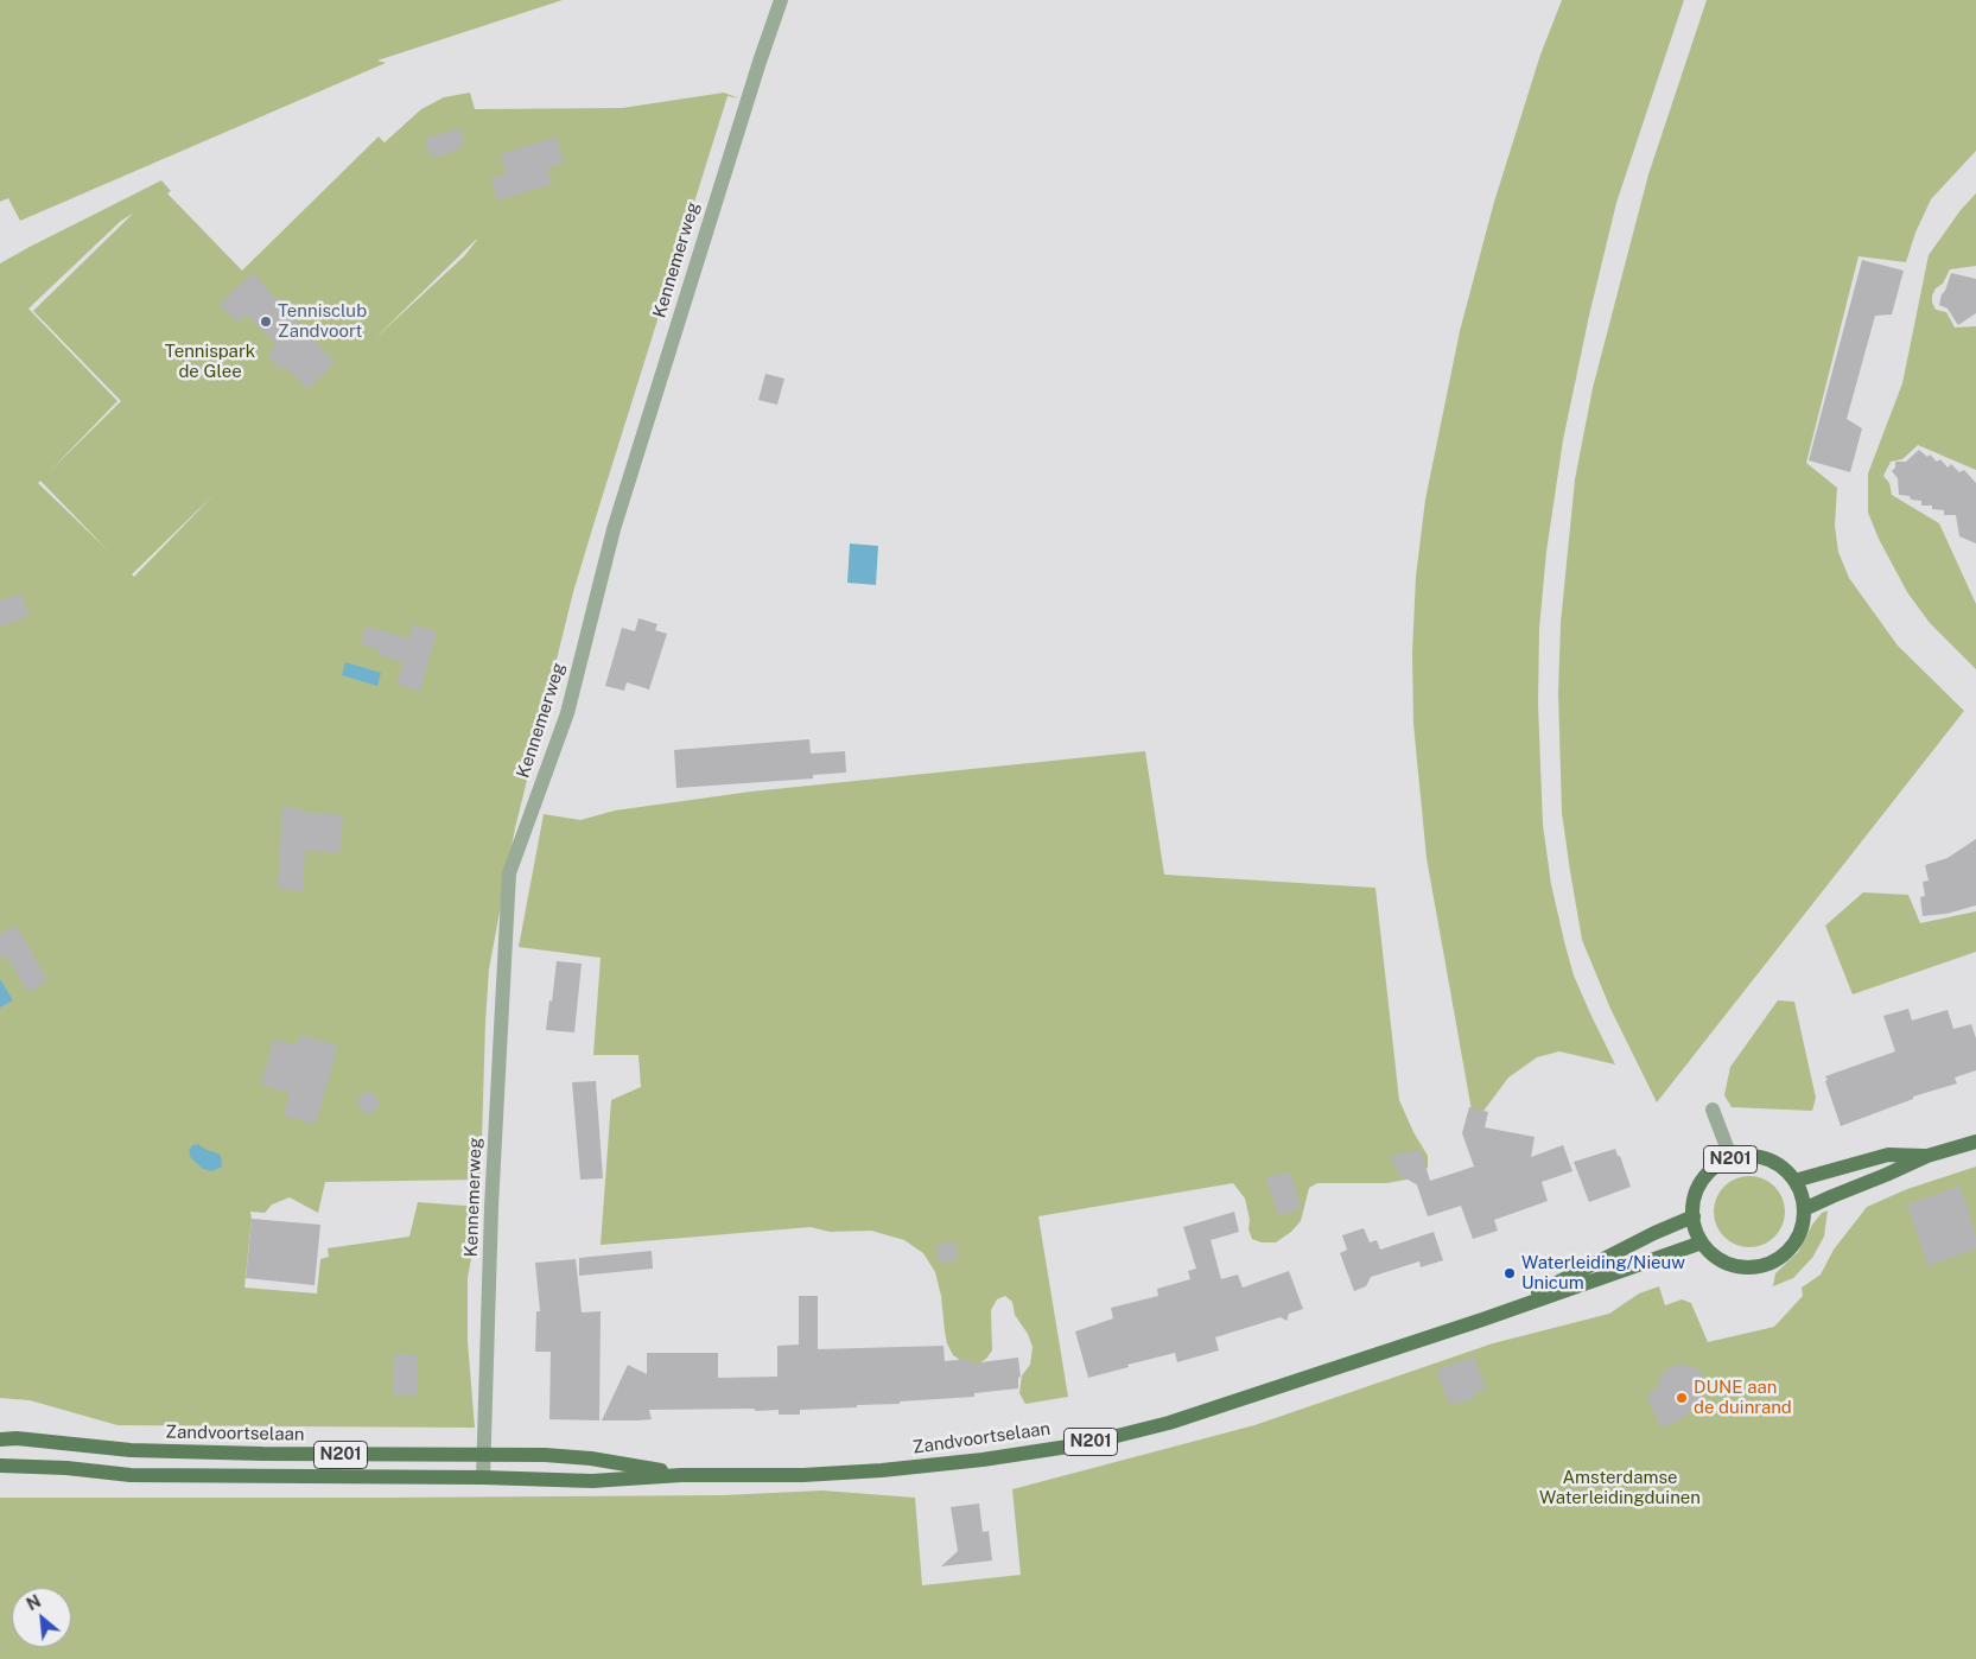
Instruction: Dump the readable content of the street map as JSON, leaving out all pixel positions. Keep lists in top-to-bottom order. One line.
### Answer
{"streets":{"main road":["N201","Zandvoortselaan"],"street":["Kennemerweg"]},"crossings":[["Kennemerweg","Zandvoortselaan"],["N201","Zandvoortselaan"]],"parks":["Tennispark de Glee","Amsterdamse Waterleidingduinen"],"places":["Tennisclub Zandvoort","Waterleiding/Nieuw Unicum","DUNE aan de duinrand"],"north":"top left"}
